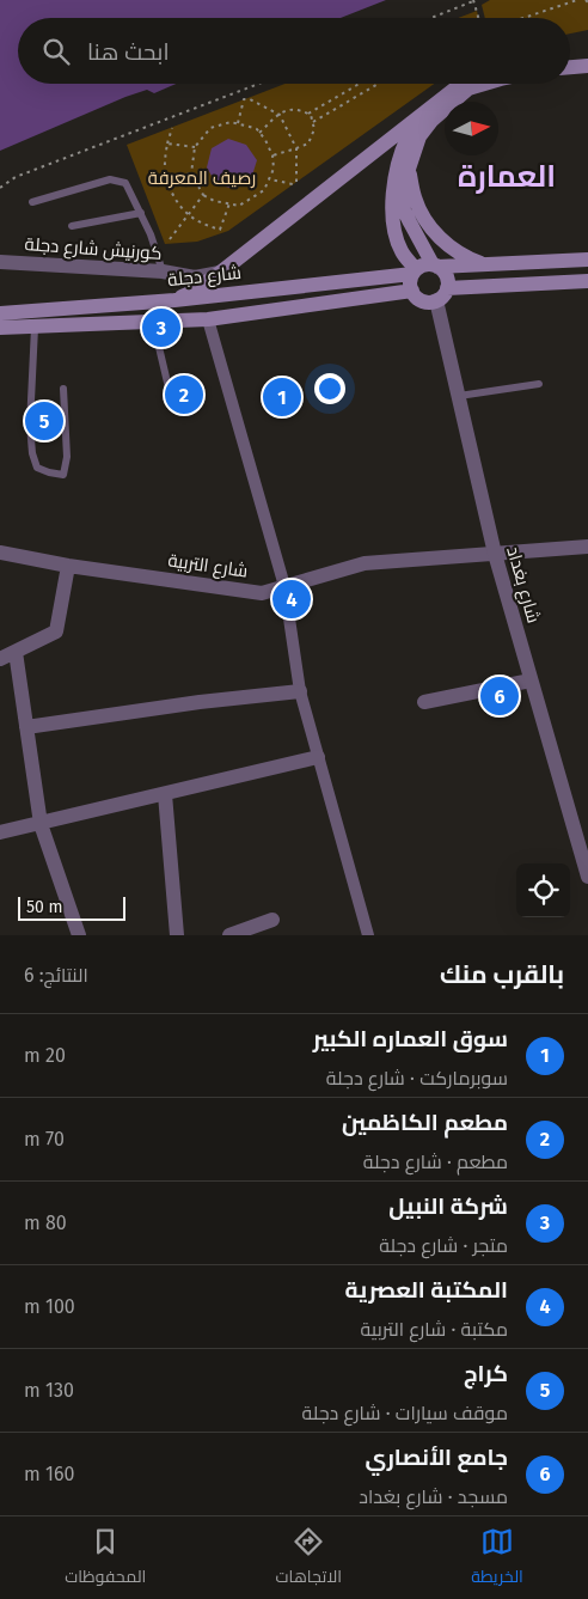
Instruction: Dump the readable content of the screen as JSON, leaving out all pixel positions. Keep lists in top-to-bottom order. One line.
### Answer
{"streets":{"main road":["شارع دجلة"],"street":["كورنيش شارع دجلة","شارع التربية","شارع بغداد"]},"crossings":[["شارع دجلة","شارع بغداد"],["شارع التربية","شارع بغداد"]],"districts":["العمارة"],"parks":["رصيف المعرفة"],"scale_bar":"50 m","north":"right","page":{"search":"ابحث هنا","pins":["3","2","1","5","4","6"],"scale":"50 m","heading":["بالقرب منك","النتائج: 6"],"list":[{"mark":"1","name":"سوق العماره الكبير","note":"سوبرماركت · شارع دجلة","value":"20 m"},{"mark":"2","name":"مطعم الكاظمين","note":"مطعم · شارع دجلة","value":"70 m"},{"mark":"3","name":"شركة النبيل","note":"متجر · شارع دجلة","value":"80 m"},{"mark":"4","name":"المكتبة العصرية","note":"مكتبة · شارع التربية","value":"100 m"},{"mark":"5","name":"كراج","note":"موقف سيارات · شارع دجلة","value":"130 m"},{"mark":"6","name":"جامع الأنصاري","note":"مسجد · شارع بغداد","value":"160 m"}],"nav":["الخريطة","الاتجاهات","المحفوظات"]}}
